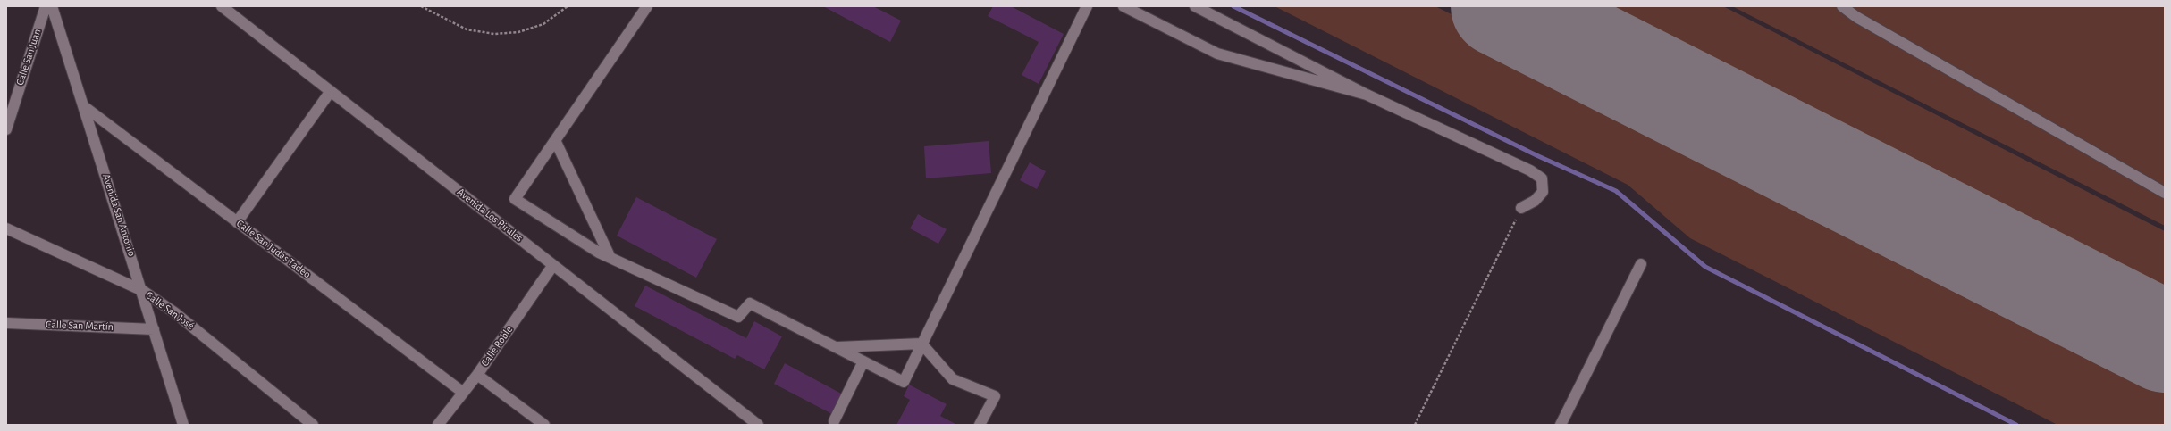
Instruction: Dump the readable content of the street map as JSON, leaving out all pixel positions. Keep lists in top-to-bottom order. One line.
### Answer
{"streets":{"street":["Calle San Juan","Avenida San Antonio","Avenida Los Pirules","Calle San Judas Tadeo","Calle San José","Calle San Martín","Calle Roble"]},"crossings":[["Avenida San Antonio","Calle San Judas Tadeo"],["Avenida San Antonio","Calle San José"],["Avenida San Antonio","Calle San Martín"],["Avenida Los Pirules","Calle Roble"],["Calle San Judas Tadeo","Calle Roble"]]}
